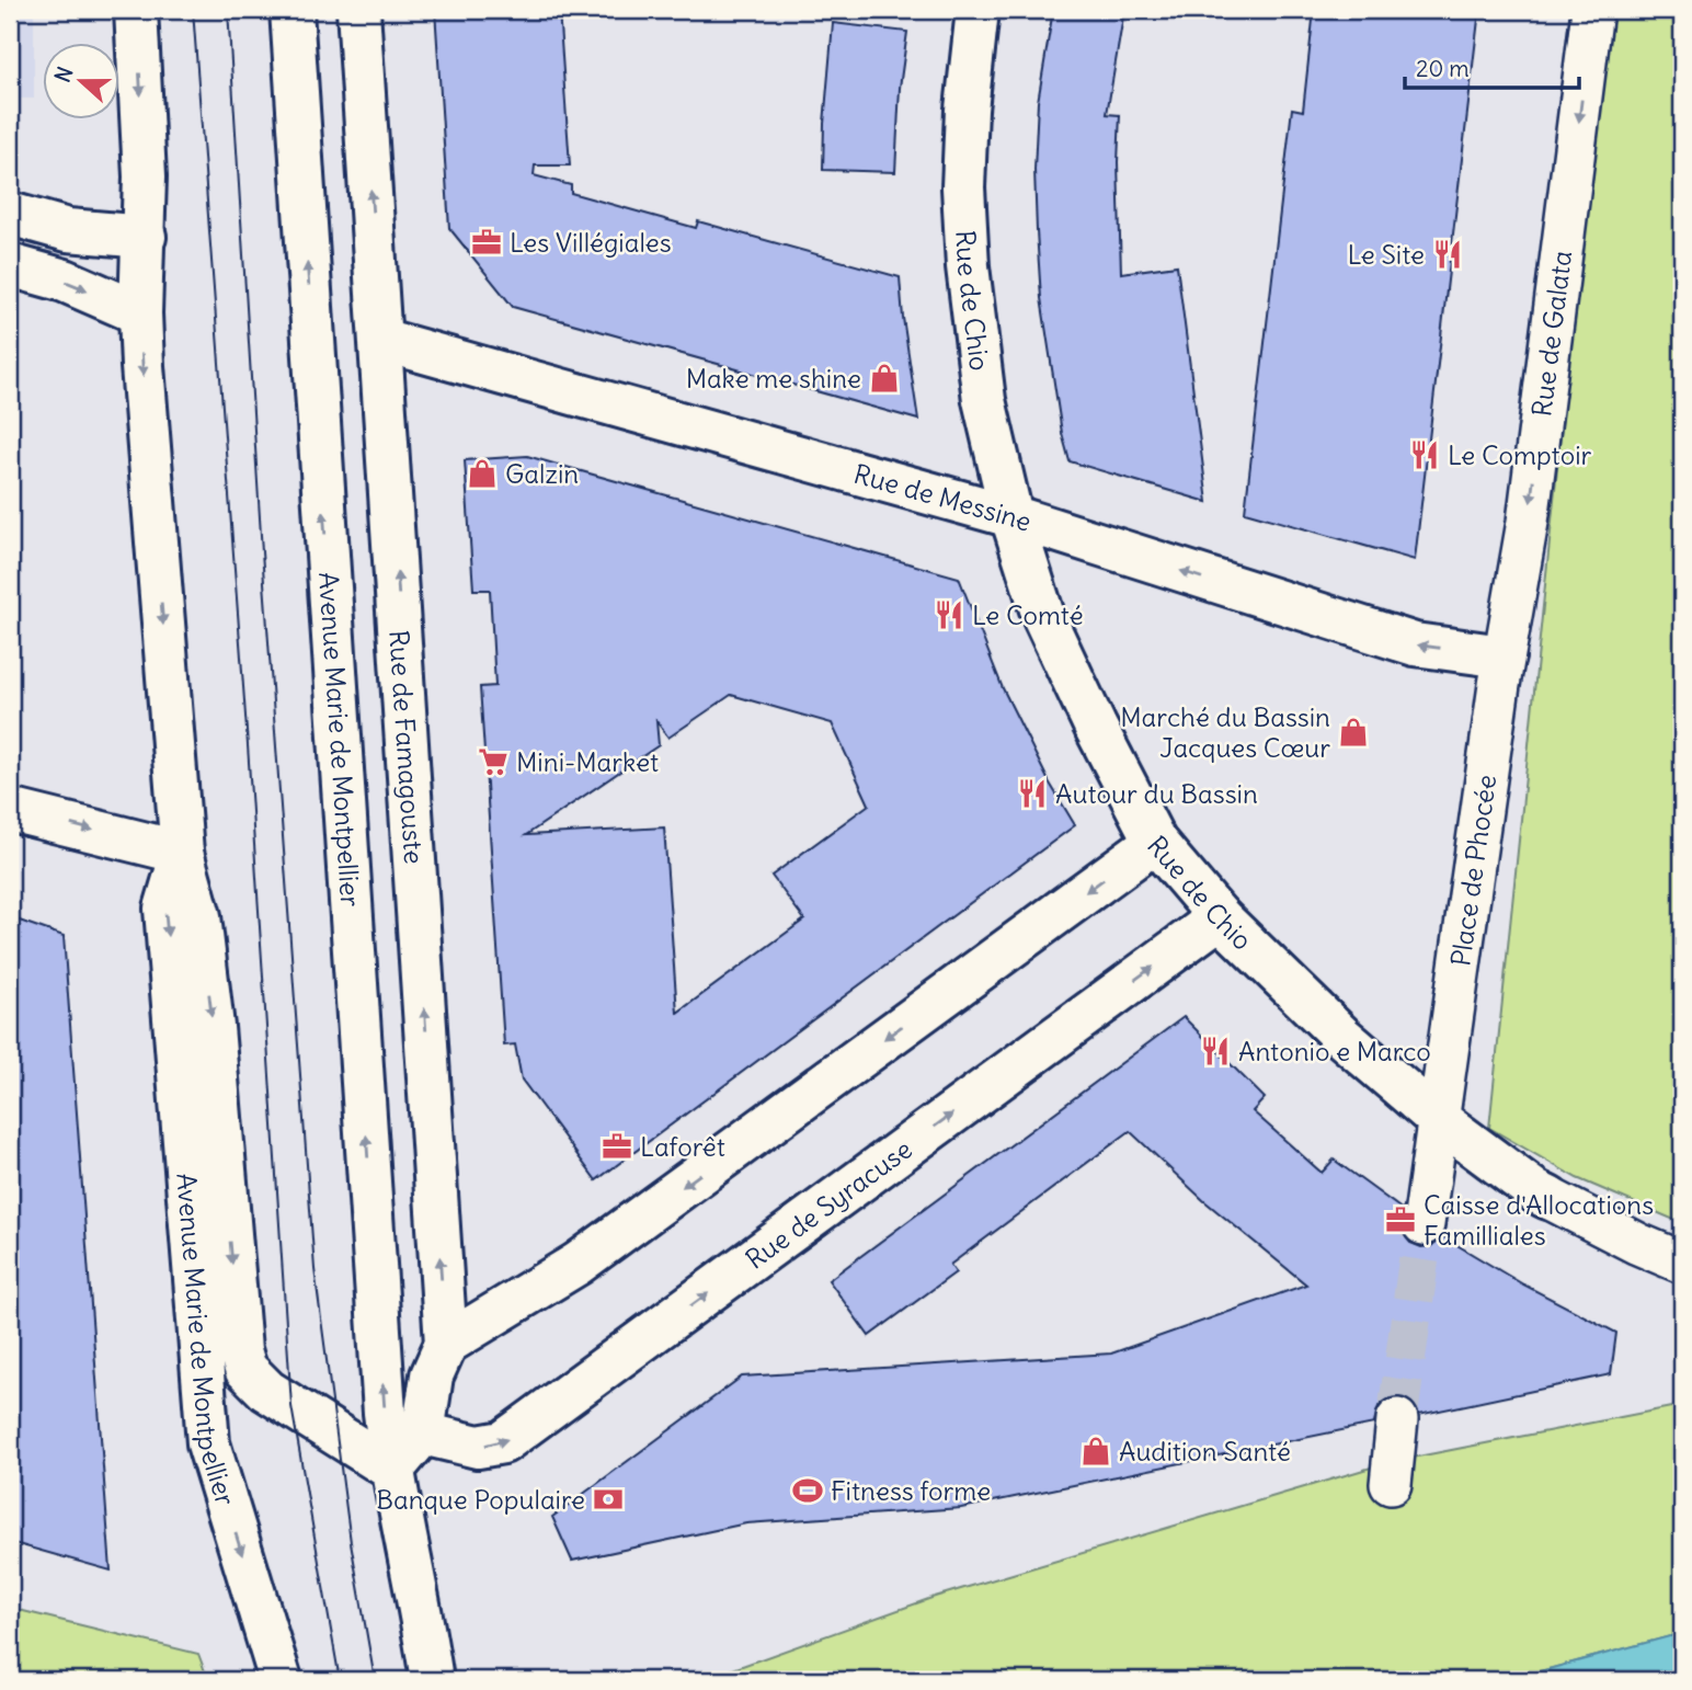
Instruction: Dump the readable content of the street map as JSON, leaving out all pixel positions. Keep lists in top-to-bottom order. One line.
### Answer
{"streets":{"street":["Rue de Chio","Rue de Galata","Rue de Messine","Avenue Marie de Montpellier","Rue de Famagouste","Place de Phocée","Rue de Syracuse"]},"crossings":[["Rue de Chio","Rue de Messine"],["Rue de Chio","Place de Phocée"],["Rue de Chio","Rue de Syracuse"],["Rue de Galata","Rue de Messine"],["Rue de Galata","Place de Phocée"],["Rue de Messine","Rue de Famagouste"],["Rue de Messine","Place de Phocée"],["Rue de Famagouste","Rue de Syracuse"]],"one_way":["Rue de Galata","Rue de Messine","Rue de Famagouste"],"places":{"office":["Les Villégiales","Laforêt","Caisse d'Allocations Familliales"],"restaurant":["Le Site","Le Comptoir","Le Comté","Autour du Bassin","Antonio e Marco"],"shop":["Make me shine","Galzin","Marché du Bassin Jacques Cœur","Audition Santé"],"supermarket":["Mini-Market"],"sports":["Fitness forme"],"bank":["Banque Populaire"]},"scale_bar":"20 m","north":"left"}
